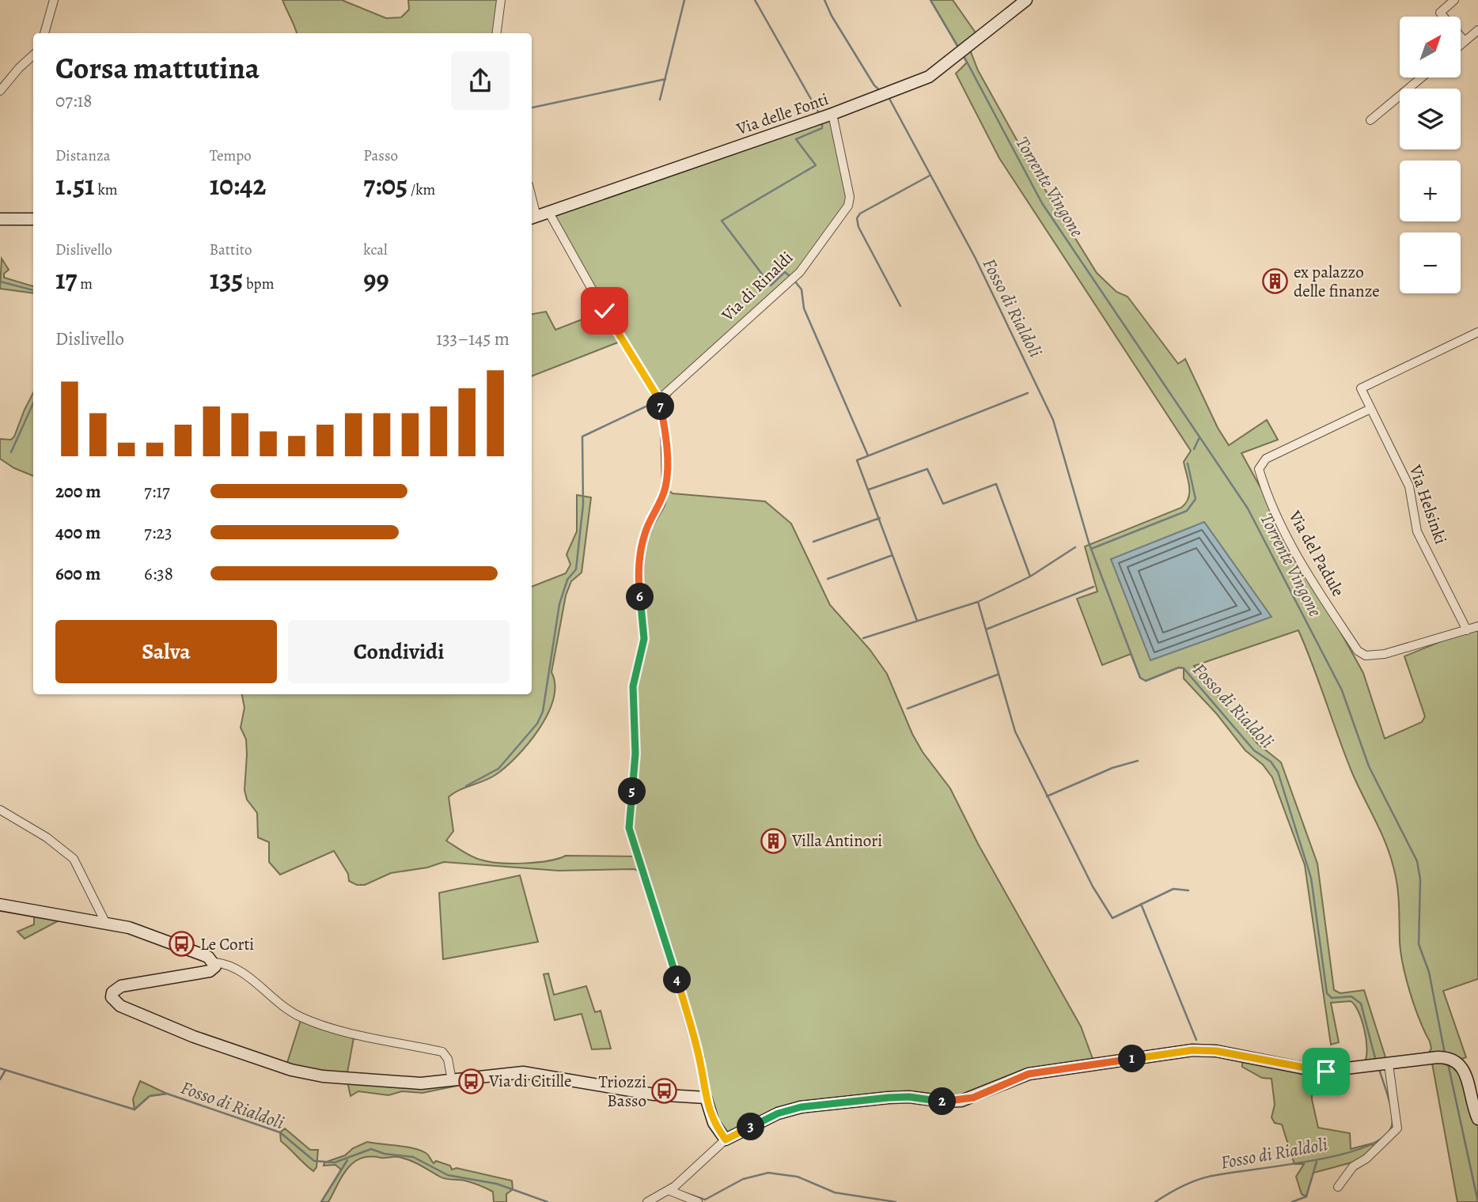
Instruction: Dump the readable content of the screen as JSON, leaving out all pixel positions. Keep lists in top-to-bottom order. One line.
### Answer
{"streets":{"street":["Via delle Fonti","Via di Rinaldi","Via Helsinki","Via del Padule"]},"crossings":[["Via delle Fonti","Via di Rinaldi"],["Via Helsinki","Via del Padule"]],"water":["Torrente Vingone","Fosso di Rialdoli"],"places":{"building":["ex palazzo delle finanze","Villa Antinori"],"bus stop":["Le Corti","Via di Citille","Triozzi Basso"]},"north":"top right","page":{"map_buttons":["+","−"],"heading":["Corsa mattutina","07:18"],"stats":[["Distanza","1.51 km"],["Tempo","10:42"],["Passo","7:05 /km"],["Dislivello","17 m"],["Battito","135 bpm"],["kcal","99"]],"chart":["Dislivello","133–145 m"],"pins":["7","6","5","4","1","2","3"],"list":[{"name":"200 m","note":"7:17"},{"name":"400 m","note":"7:23"},{"name":"600 m","note":"6:38"}],"buttons":["Salva","Condividi"]}}
